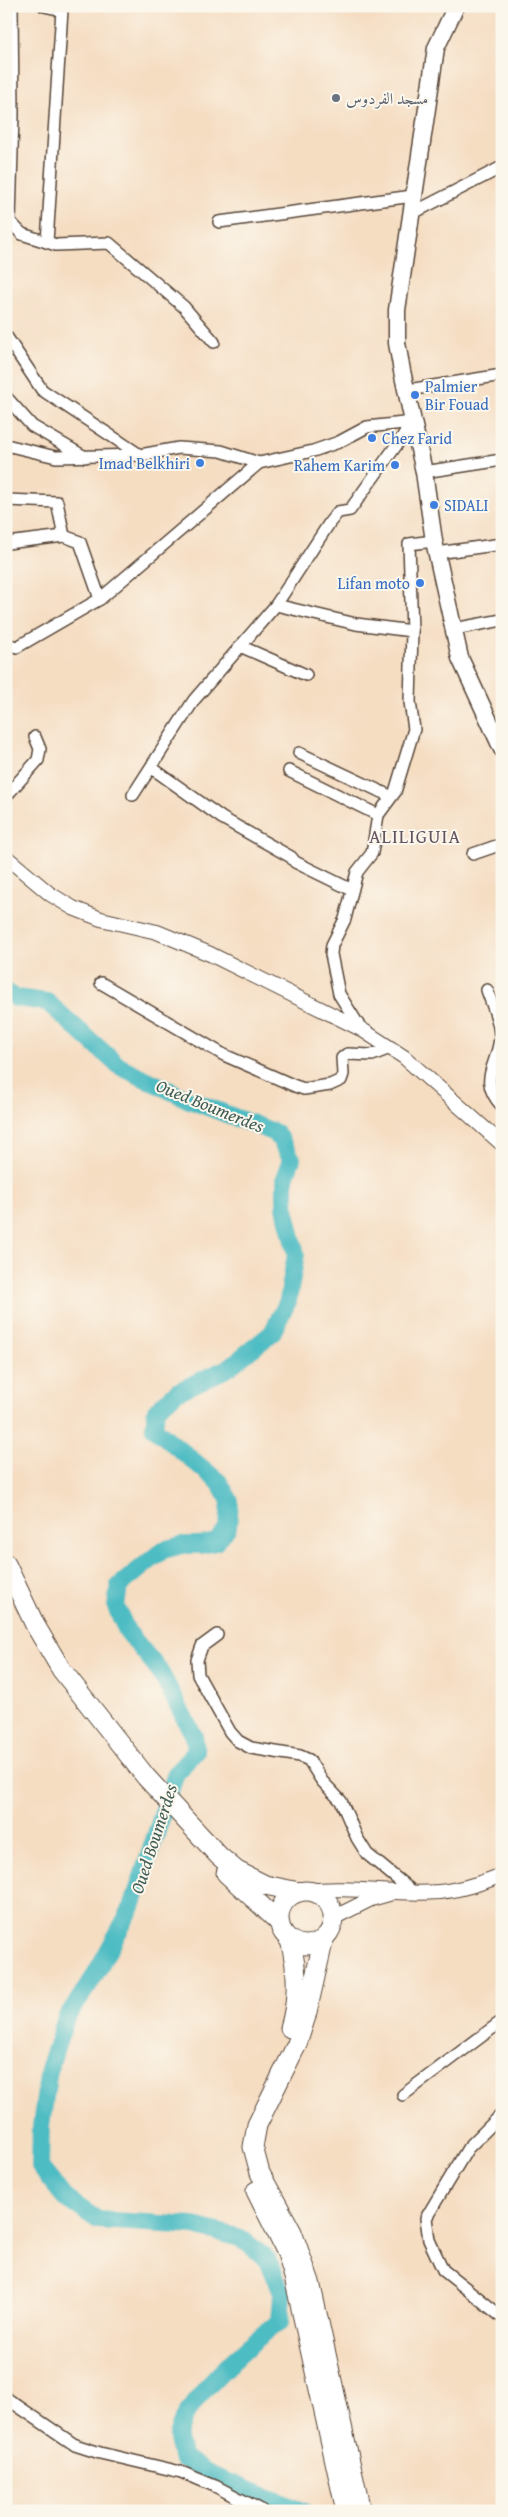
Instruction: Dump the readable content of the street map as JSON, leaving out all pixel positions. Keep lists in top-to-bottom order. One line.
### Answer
{"districts":["ALILIGUIA"],"water":["Oued Boumerdes"],"places":["مسجد الفردوس","Palmier Bir Fouad","Chez Farid","Imad Belkhiri","Rahem Karim","SIDALI","Lifan moto"]}
